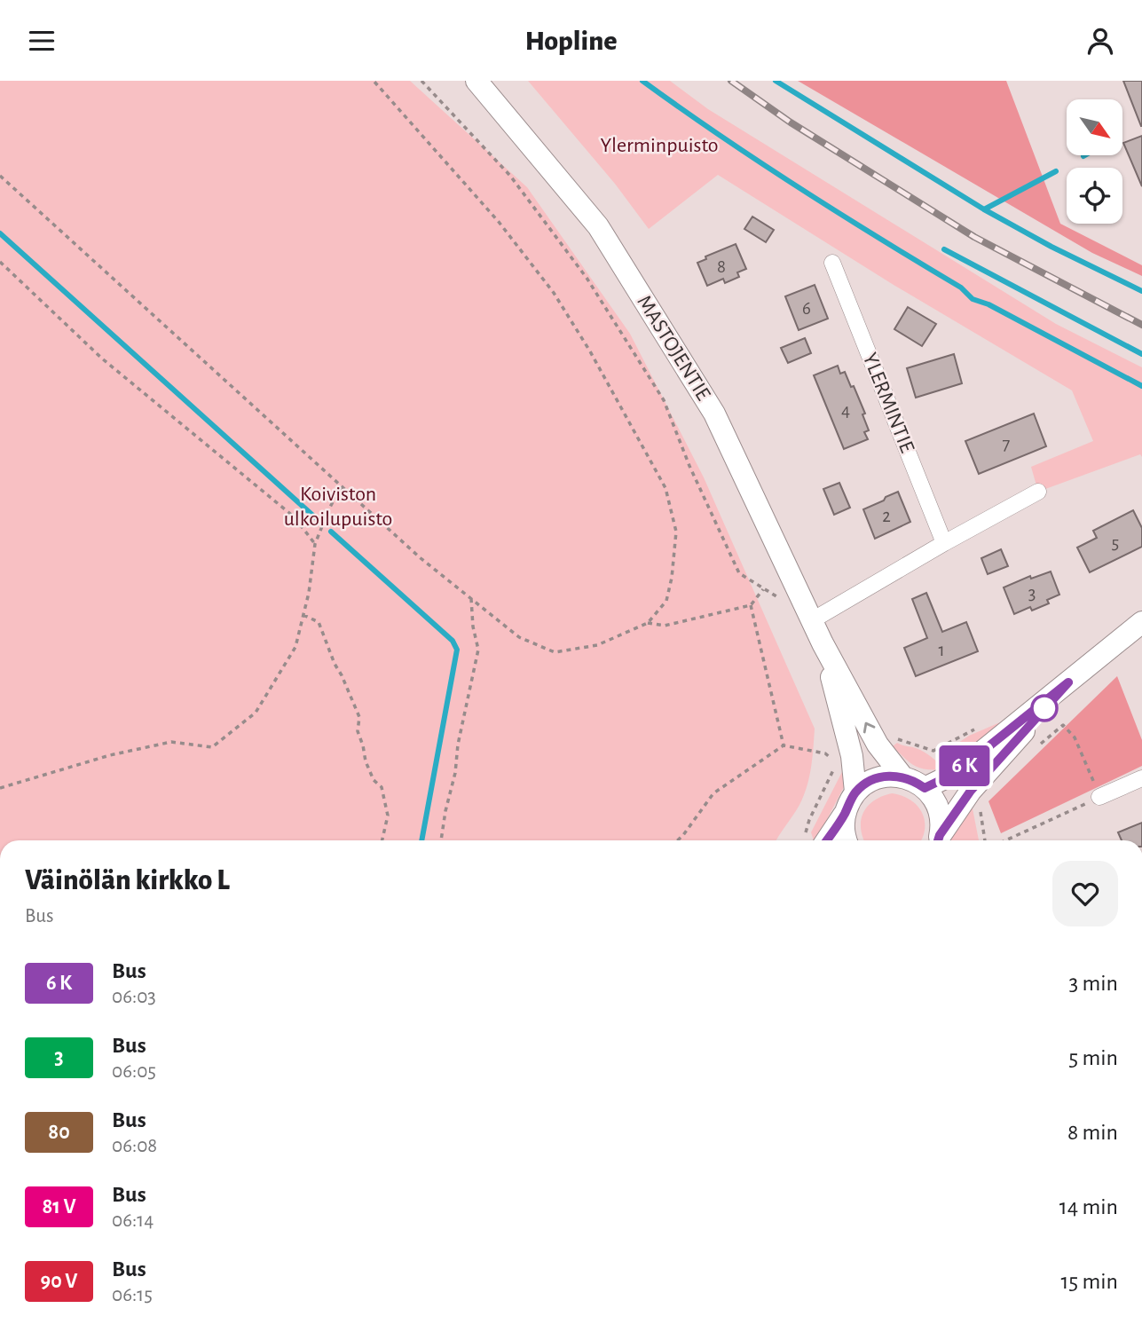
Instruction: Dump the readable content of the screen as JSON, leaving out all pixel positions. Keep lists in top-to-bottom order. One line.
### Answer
{"streets":{"main road":["MASTOJENTIE"],"street":["YLERMINTIE"]},"parks":["Ylerminpuisto","Koiviston ulkoilupuisto"],"house_numbers":["8","6","4","7","2","5","3","1"],"north":"bottom right","page":{"header":"Hopline","on_map":"6 K","heading":["Väinölän kirkko L","Bus"],"list":[{"mark":"6 K","name":"Bus","note":"06:03","value":"3 min"},{"mark":"3","name":"Bus","note":"06:05","value":"5 min"},{"mark":"80","name":"Bus","note":"06:08","value":"8 min"},{"mark":"81 V","name":"Bus","note":"06:14","value":"14 min"},{"mark":"90 V","name":"Bus","note":"06:15","value":"15 min"}]}}
